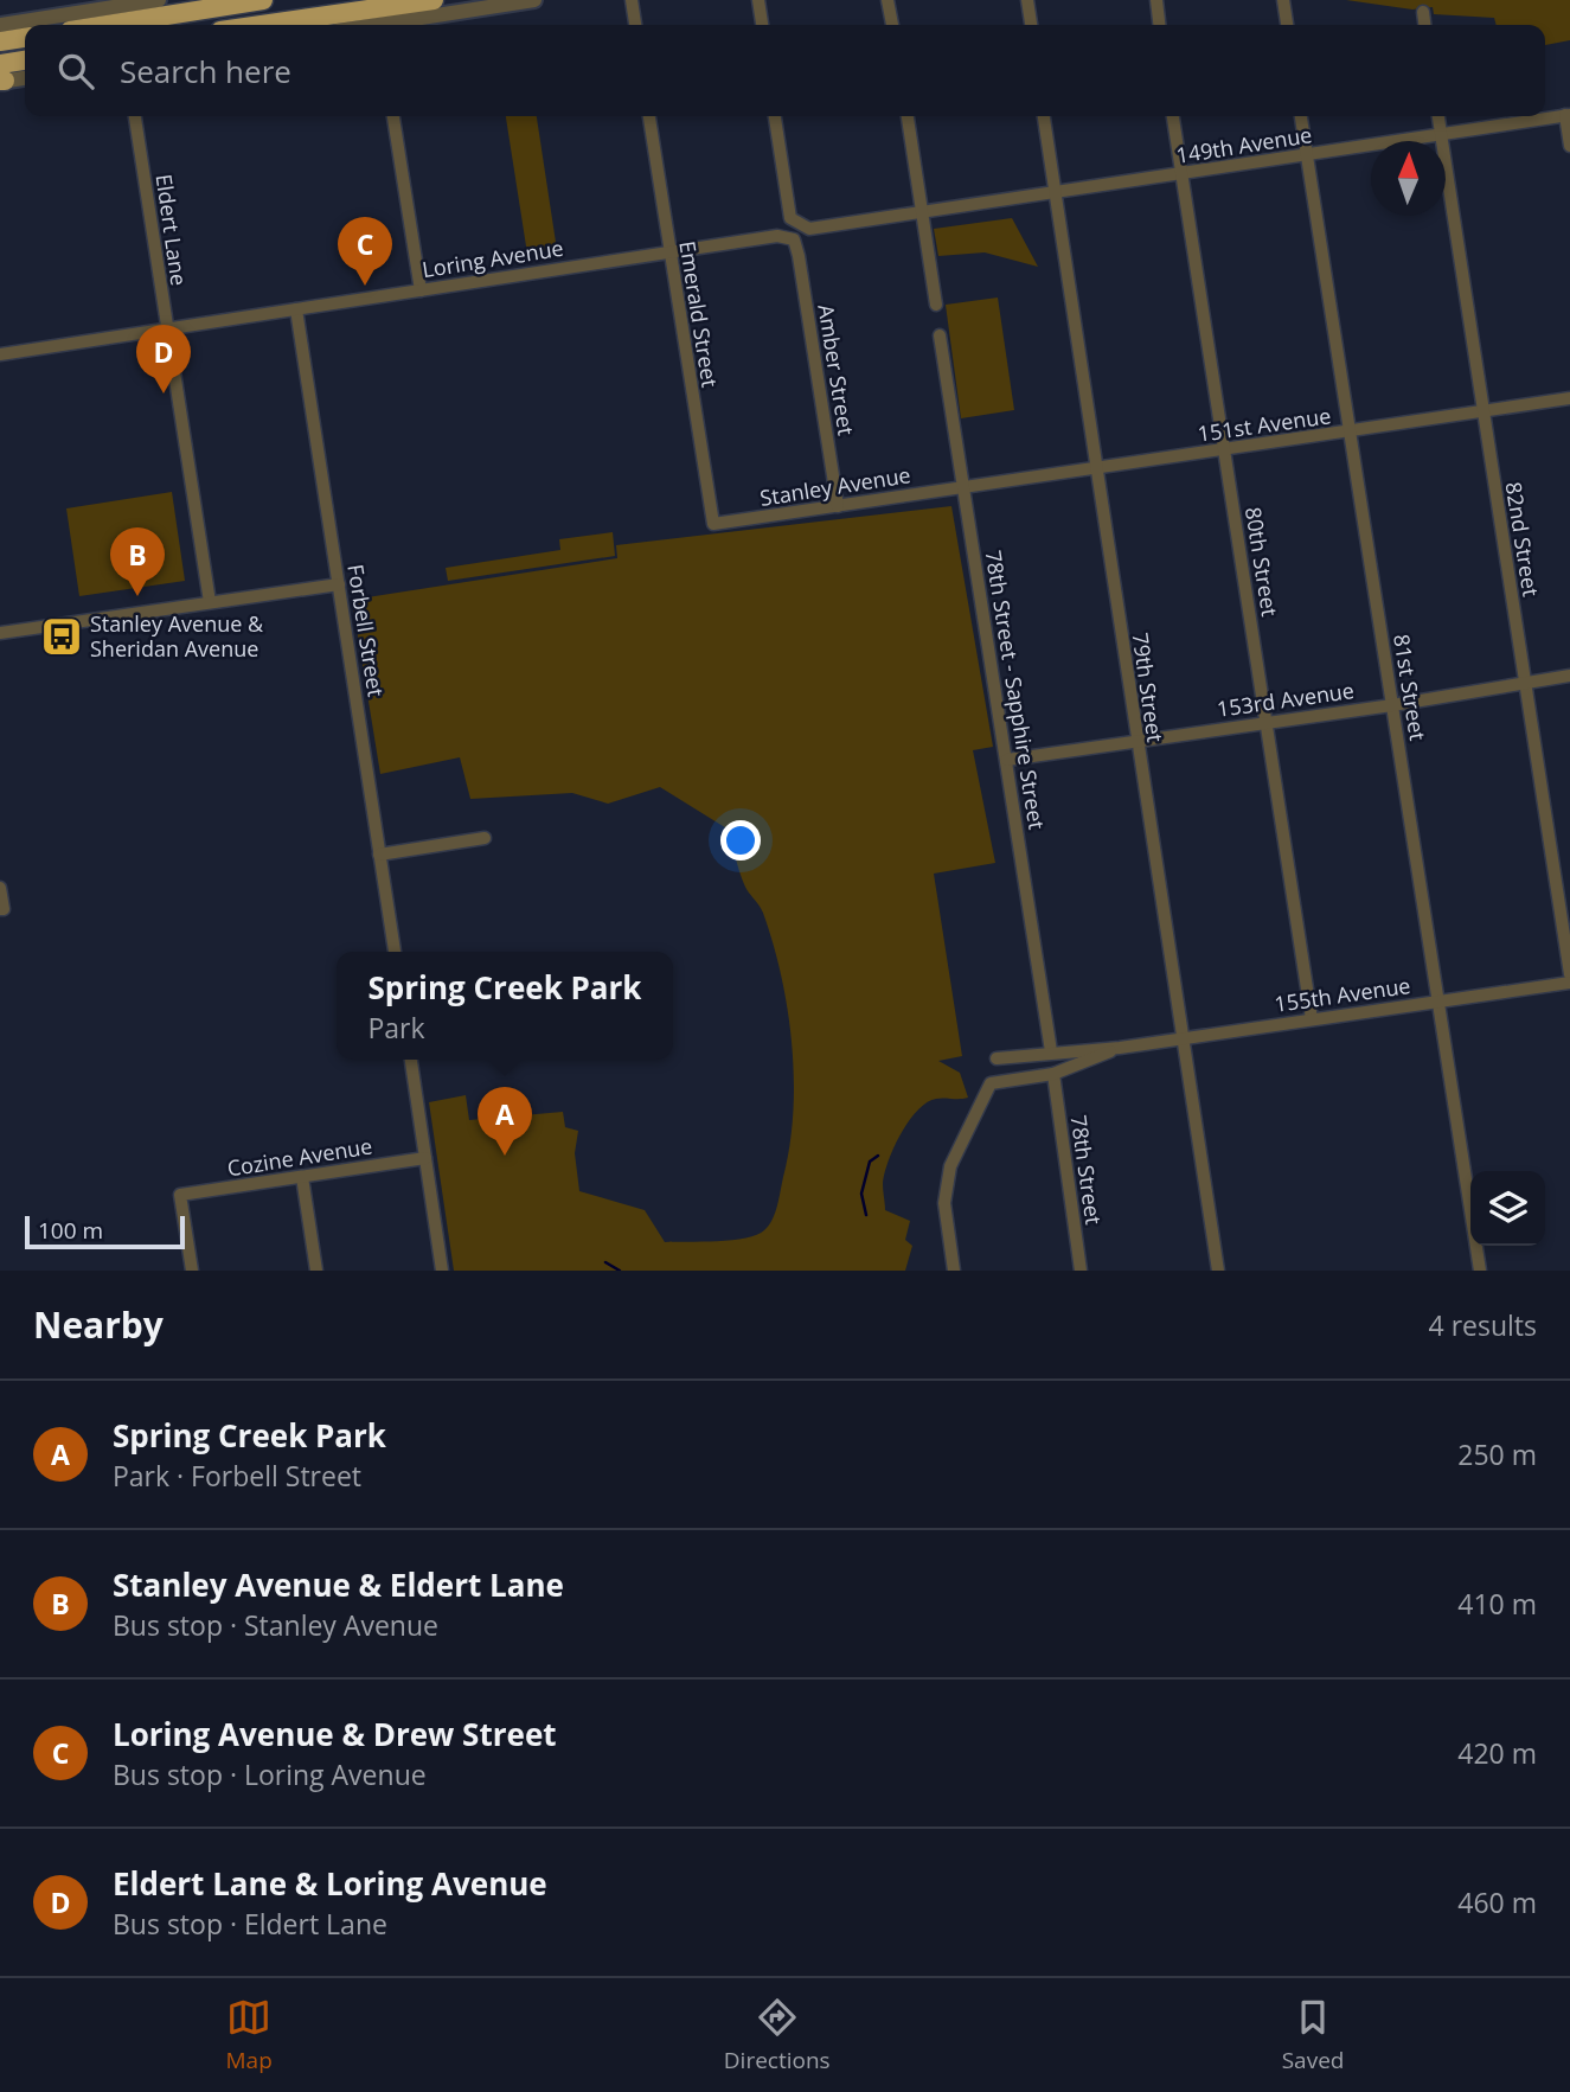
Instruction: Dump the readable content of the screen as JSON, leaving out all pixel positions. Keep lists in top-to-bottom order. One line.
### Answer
{"streets":{"street":["149th Avenue","Eldert Lane","Loring Avenue","Emerald Street","Amber Street","151st Avenue","Stanley Avenue","82nd Street","80th Street","Forbell Street","79th Street","81st Street","78th Street - Sapphire Street","153rd Avenue","155th Avenue","Cozine Avenue","78th Street"]},"crossings":[["149th Avenue","82nd Street"],["149th Avenue","80th Street"],["149th Avenue","79th Street"],["149th Avenue","81st Street"],["Eldert Lane","Loring Avenue"],["Loring Avenue","Emerald Street"],["Loring Avenue","Amber Street"],["Loring Avenue","Forbell Street"],["Emerald Street","Stanley Avenue"],["Amber Street","Stanley Avenue"],["151st Avenue","Stanley Avenue"],["151st Avenue","82nd Street"],["151st Avenue","80th Street"],["151st Avenue","79th Street"],["151st Avenue","81st Street"],["151st Avenue","78th Street - Sapphire Street"],["Stanley Avenue","78th Street - Sapphire Street"],["82nd Street","153rd Avenue"],["80th Street","153rd Avenue"],["80th Street","155th Avenue"],["79th Street","153rd Avenue"],["79th Street","155th Avenue"],["81st Street","153rd Avenue"],["81st Street","155th Avenue"],["78th Street - Sapphire Street","153rd Avenue"],["78th Street - Sapphire Street","155th Avenue"],["155th Avenue","78th Street"]],"places":{"bus stop":["Stanley Avenue & Sheridan Avenue"]},"scale_bar":"100 m","north":"top","page":{"search":"Search here","pins":["C","D","B","A"],"popup":["Spring Creek Park","Park"],"scale":"100 m","heading":["Nearby","4 results"],"list":[{"mark":"A","name":"Spring Creek Park","note":"Park · Forbell Street","value":"250 m"},{"mark":"B","name":"Stanley Avenue & Eldert Lane","note":"Bus stop · Stanley Avenue","value":"410 m"},{"mark":"C","name":"Loring Avenue & Drew Street","note":"Bus stop · Loring Avenue","value":"420 m"},{"mark":"D","name":"Eldert Lane & Loring Avenue","note":"Bus stop · Eldert Lane","value":"460 m"}],"nav":["Map","Directions","Saved"]}}
